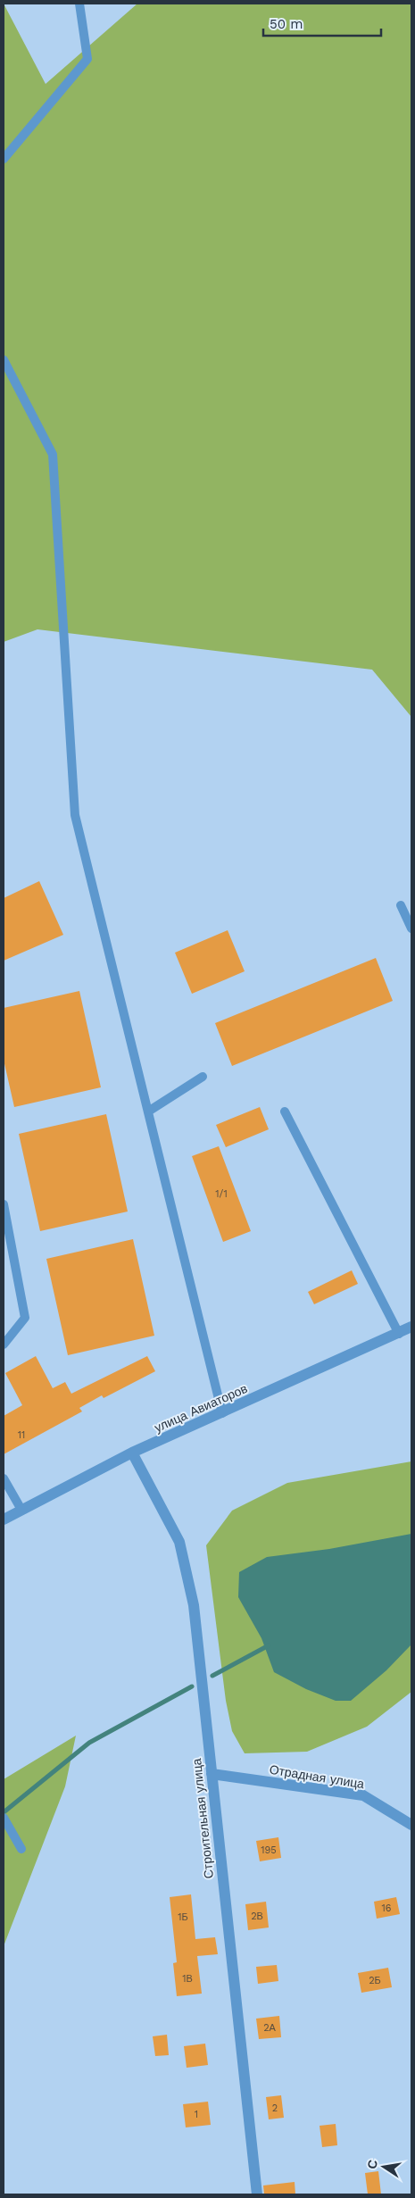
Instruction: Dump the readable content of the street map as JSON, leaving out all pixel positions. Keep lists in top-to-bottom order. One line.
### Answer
{"streets":{"street":["улица Авиаторов","Отрадная улица","Строительная улица"]},"crossings":[["улица Авиаторов","Строительная улица"],["Отрадная улица","Строительная улица"]],"house_numbers":["1/1","11","195","16","2В","1Б","1В","2Б","2А","2","1"],"scale_bar":"50 m","north":"left"}
